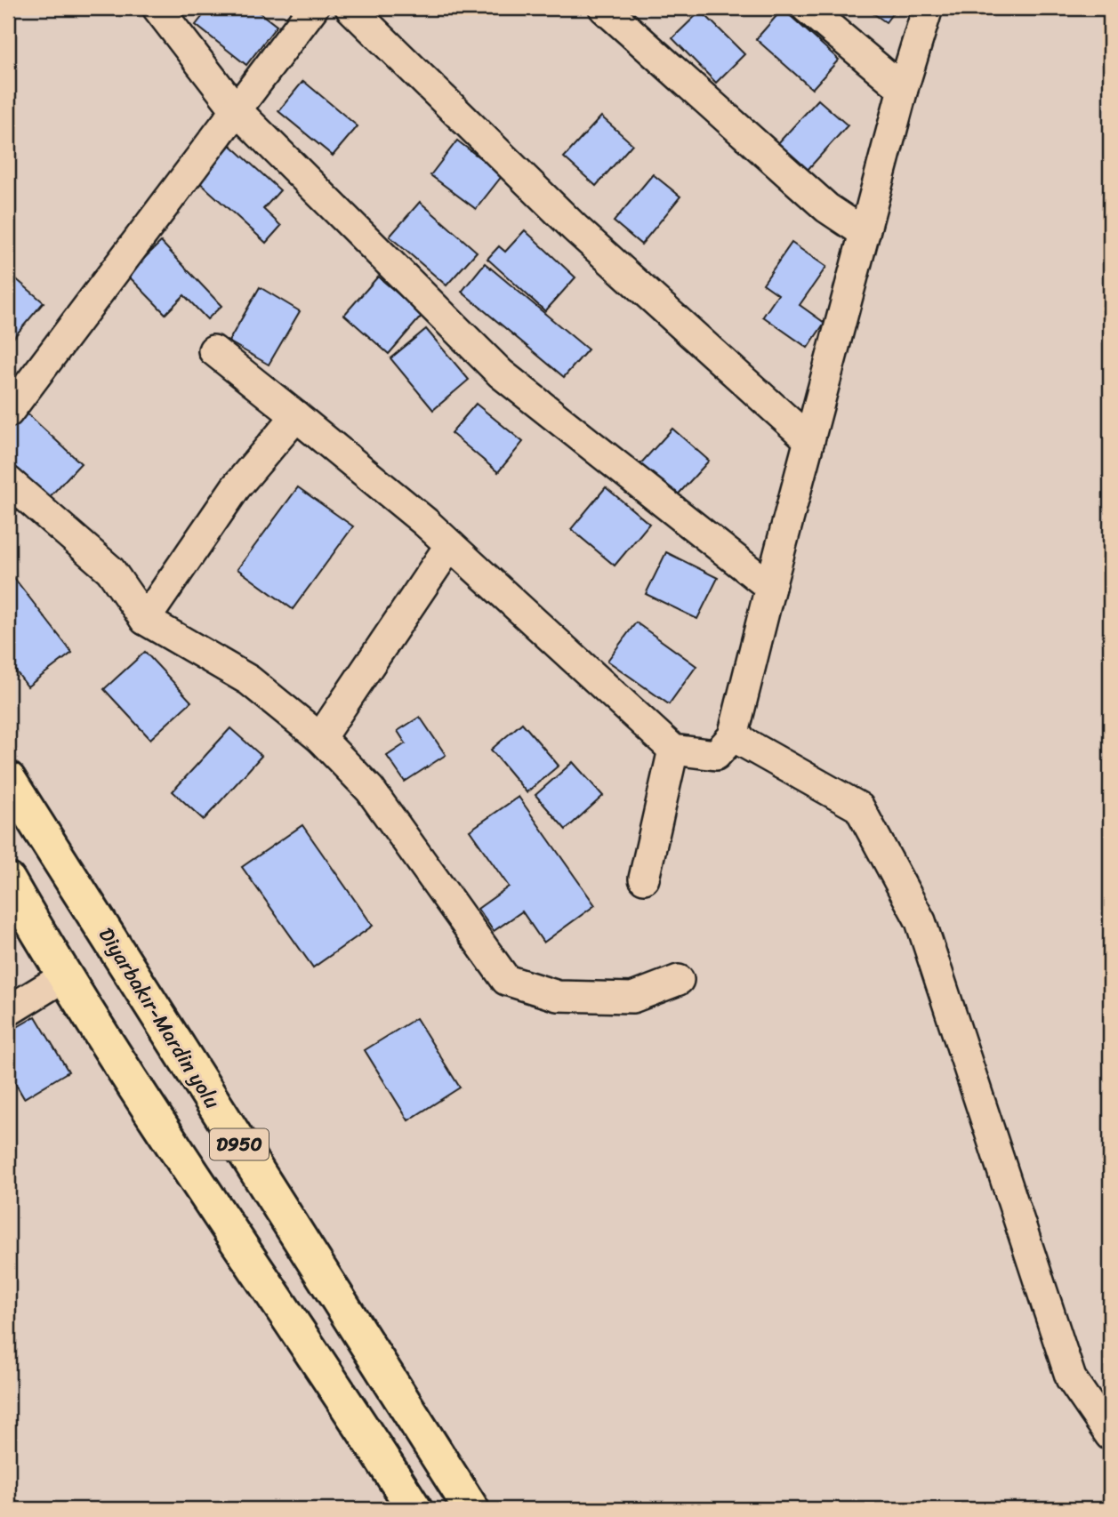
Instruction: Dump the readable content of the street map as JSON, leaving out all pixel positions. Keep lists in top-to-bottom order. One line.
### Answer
{"streets":{"highway":["Diyarbakır-Mardin yolu","D950"]}}
